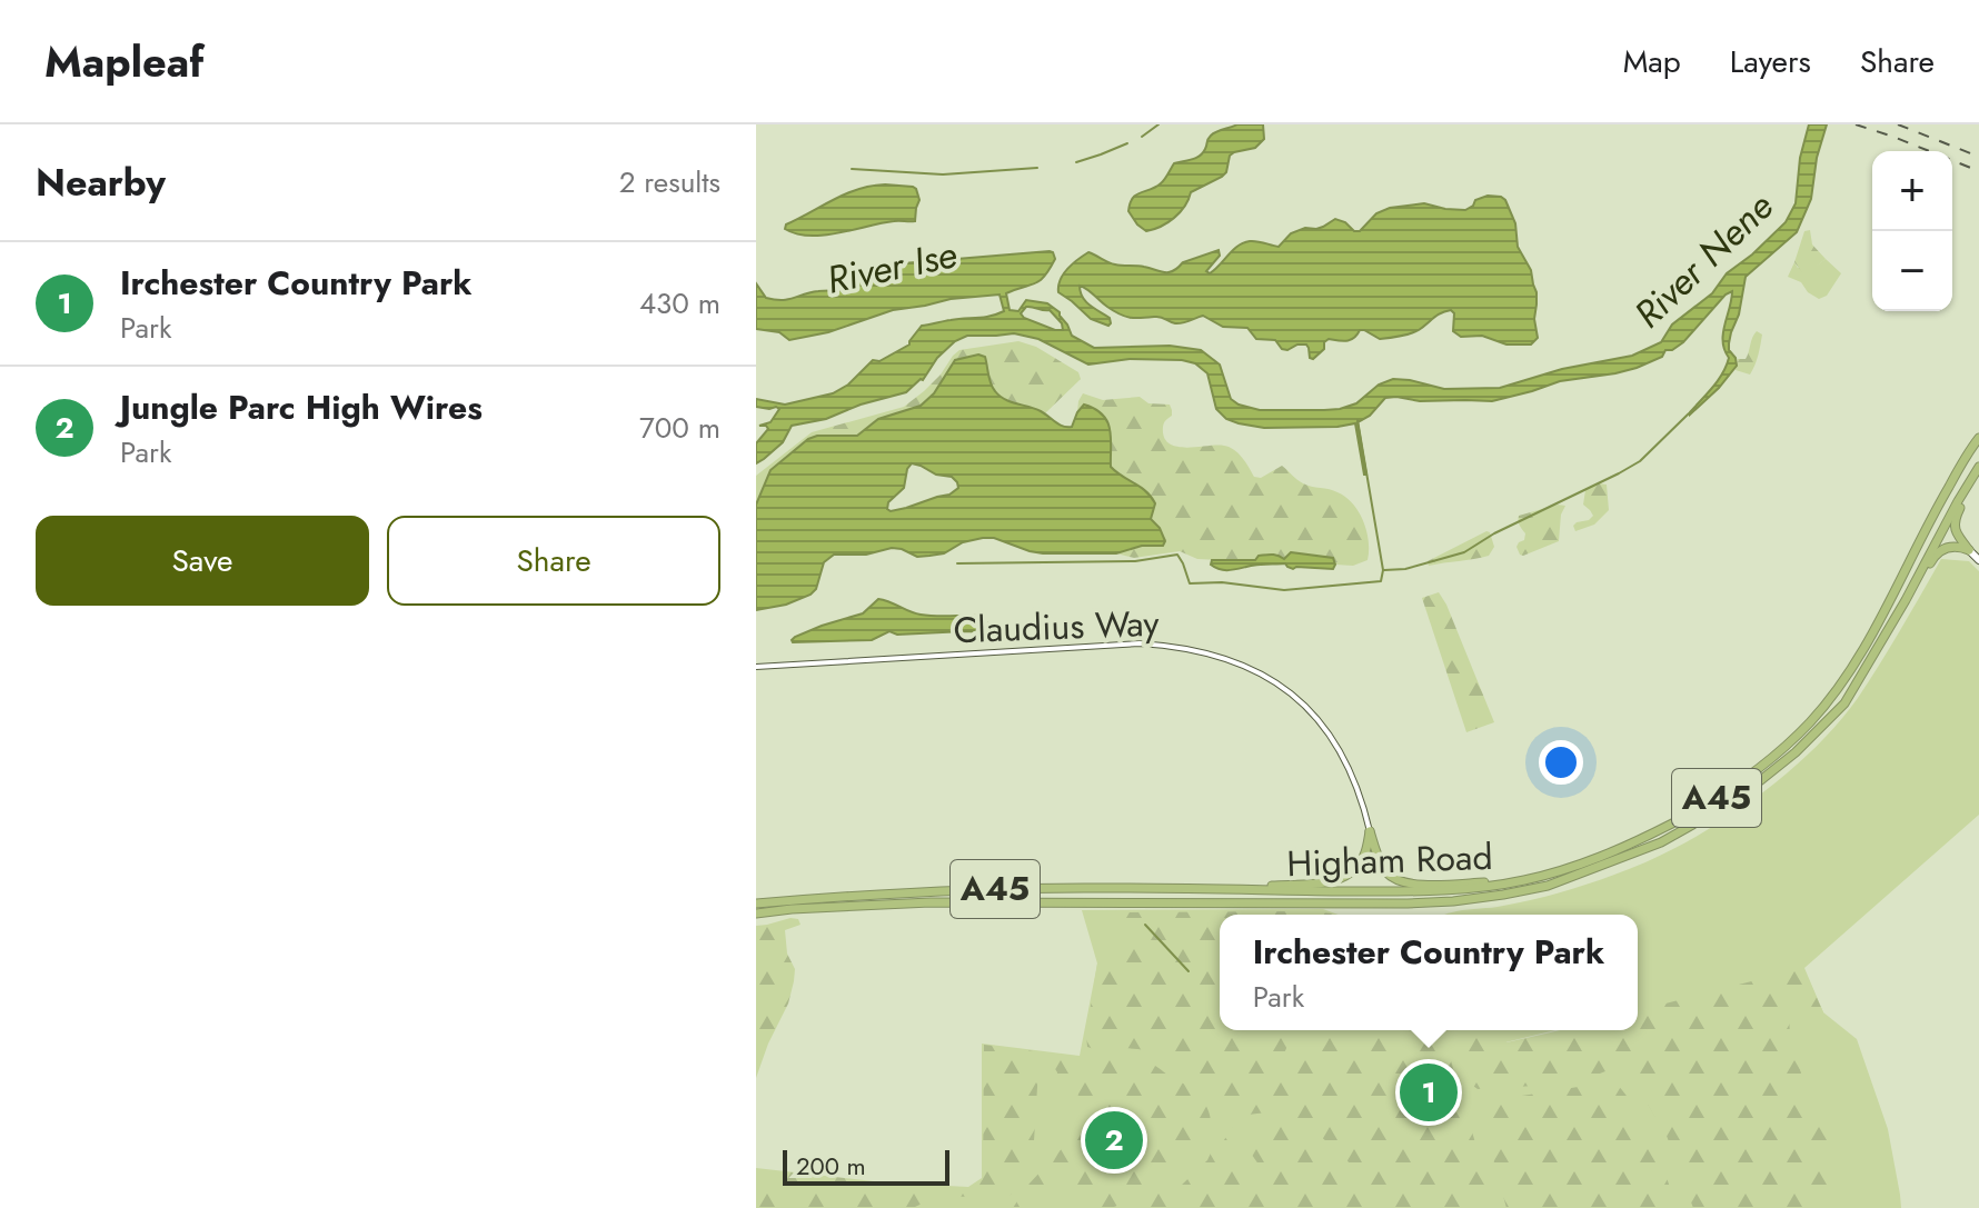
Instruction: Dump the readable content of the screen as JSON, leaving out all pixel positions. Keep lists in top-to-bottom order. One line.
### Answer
{"streets":{"highway":["A45","Higham Road"],"street":["Claudius Way"]},"water":["River Nene","River Ise"],"scale_bar":"200 m","page":{"header":"Mapleaf","nav":["Map","Layers","Share"],"heading":["Nearby","2 results"],"map_buttons":["+","−"],"list":[{"mark":"1","name":"Irchester Country Park","note":"Park","value":"430 m"},{"mark":"2","name":"Jungle Parc High Wires","note":"Park","value":"700 m"}],"buttons":["Save","Share"],"popup":["Irchester Country Park","Park"],"pins":["1","2"],"scale":"200 m"}}
